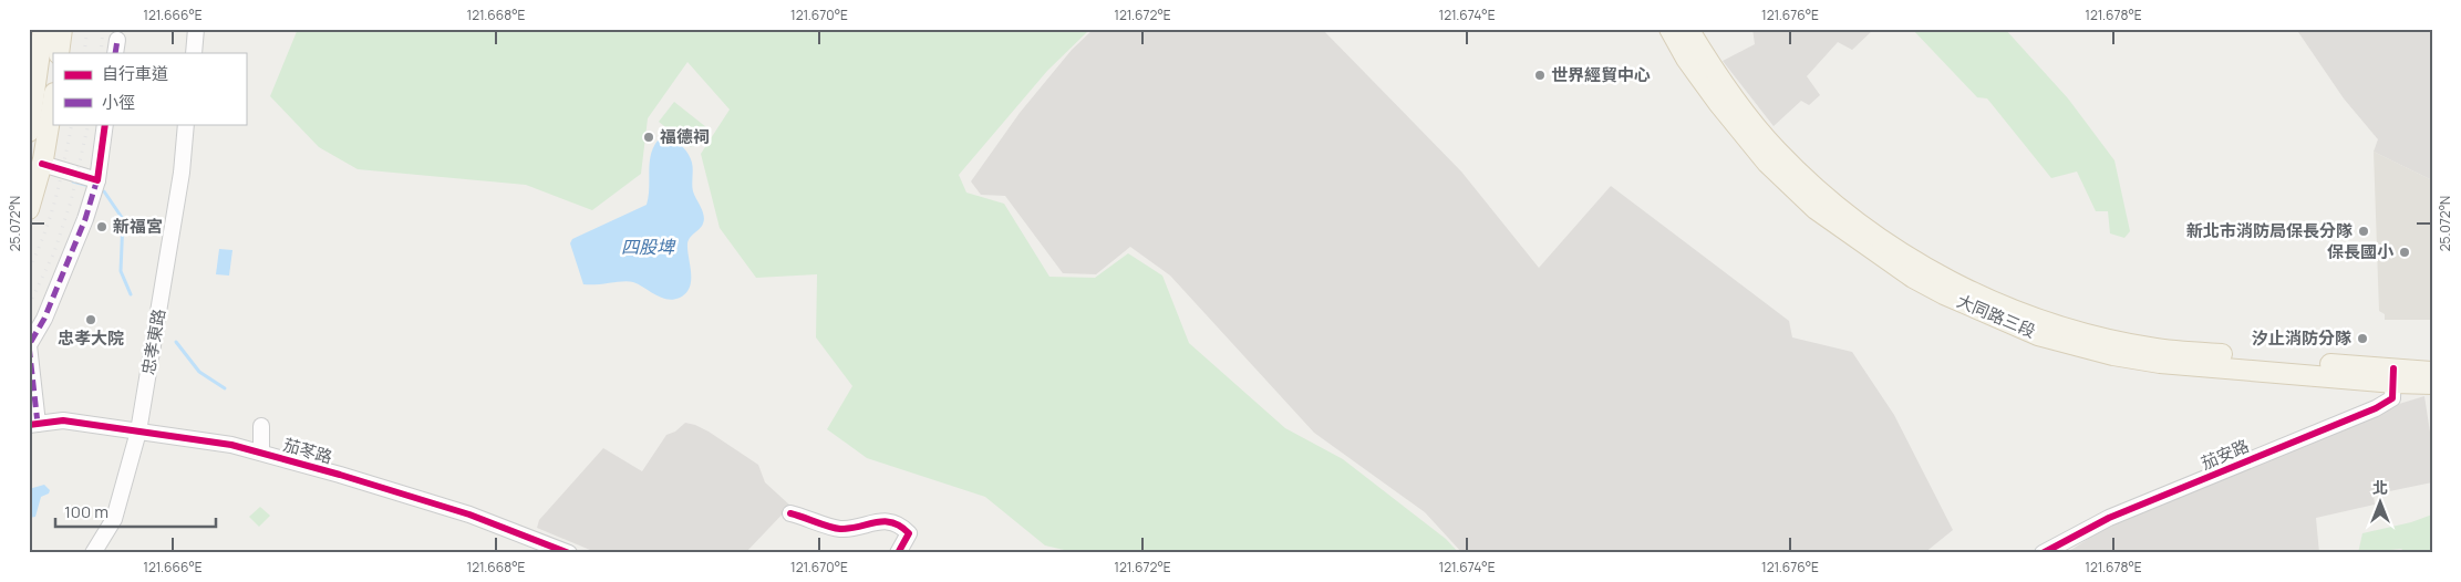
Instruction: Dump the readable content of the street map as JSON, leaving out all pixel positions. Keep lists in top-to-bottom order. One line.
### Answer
{"streets":{"main road":["大同路三段"],"street":["忠孝東路","茄苳路","茄安路"]},"crossings":[["大同路三段","茄安路"],["忠孝東路","茄苳路"]],"water":["四股埤"],"places":["世界經貿中心","福德祠","新福宮","新北市消防局保長分隊","保長國小","忠孝大院","汐止消防分隊"],"legend":["自行車道","小徑"],"scale_bar":"100 m","north":"top","coordinates":["121.666°E","121.668°E","121.670°E","121.672°E","121.674°E","121.676°E","121.678°E","25.072°N"]}
